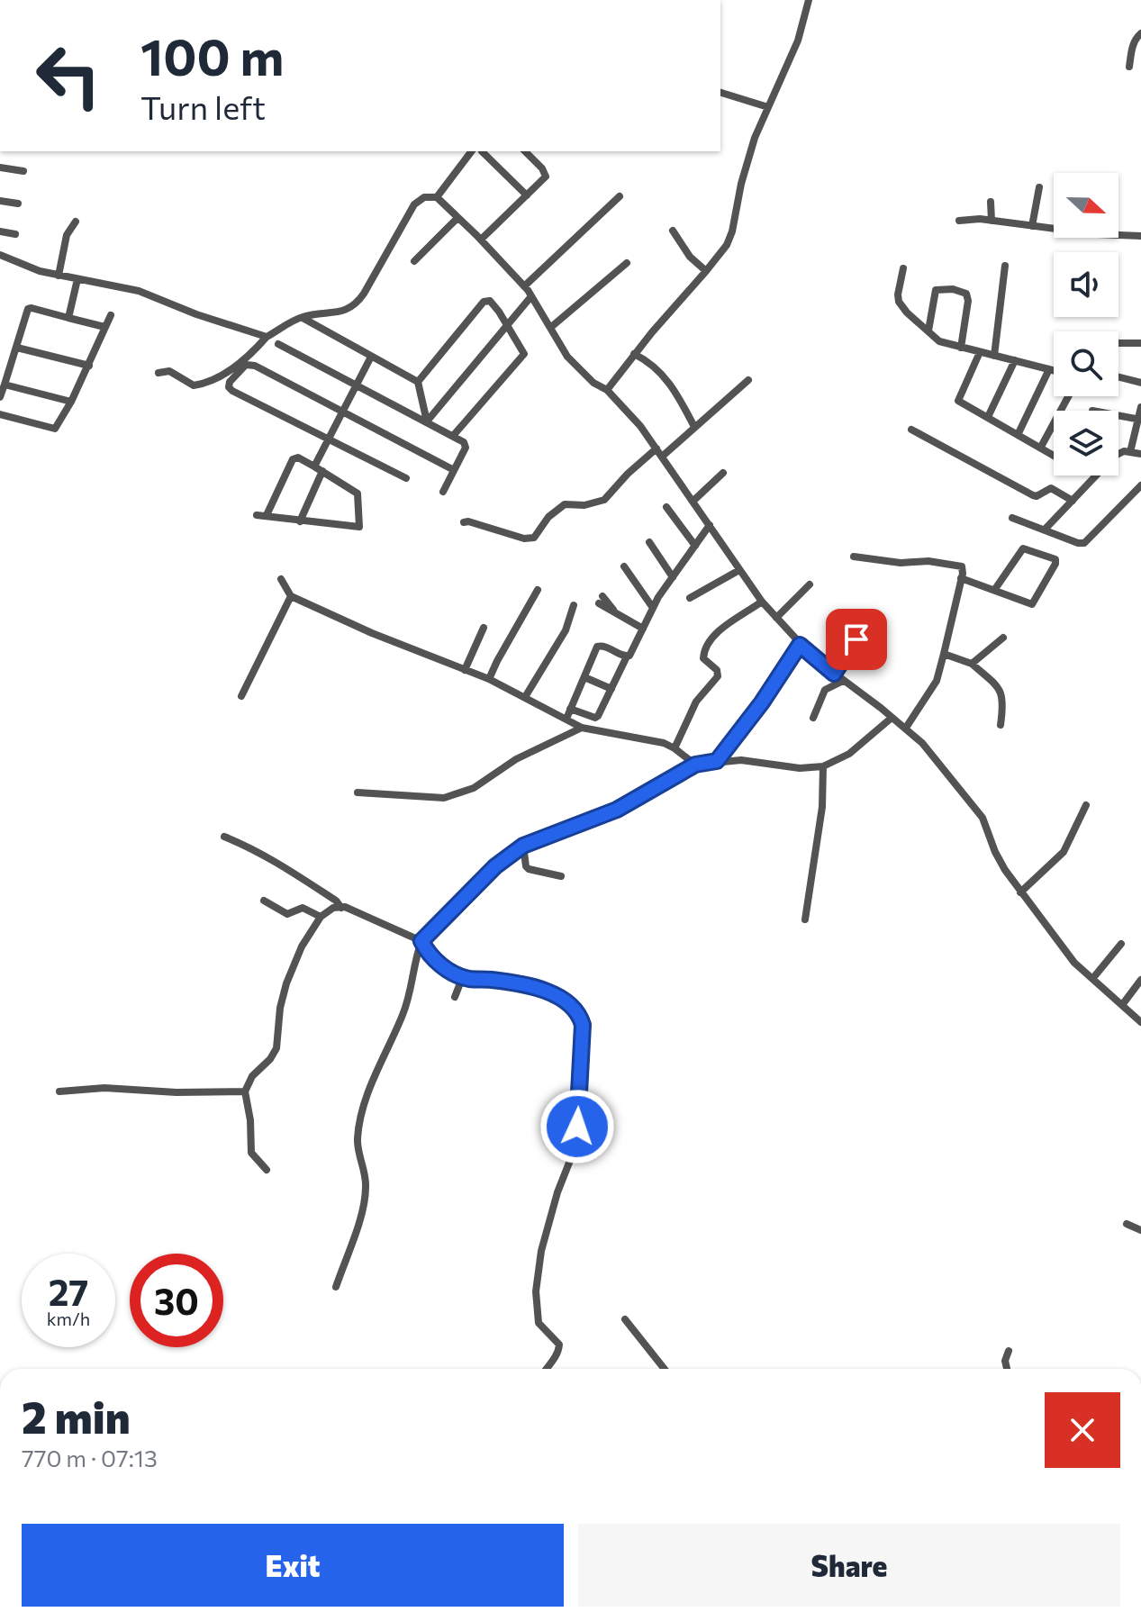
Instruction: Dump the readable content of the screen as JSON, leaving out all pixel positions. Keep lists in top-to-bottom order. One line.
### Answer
{"north":"right","page":{"turn":["100 m","Turn left"],"speed":"27 km/h","limit":"30","heading":["2 min","770 m · 07:13"],"buttons":["Exit","Share"]}}
